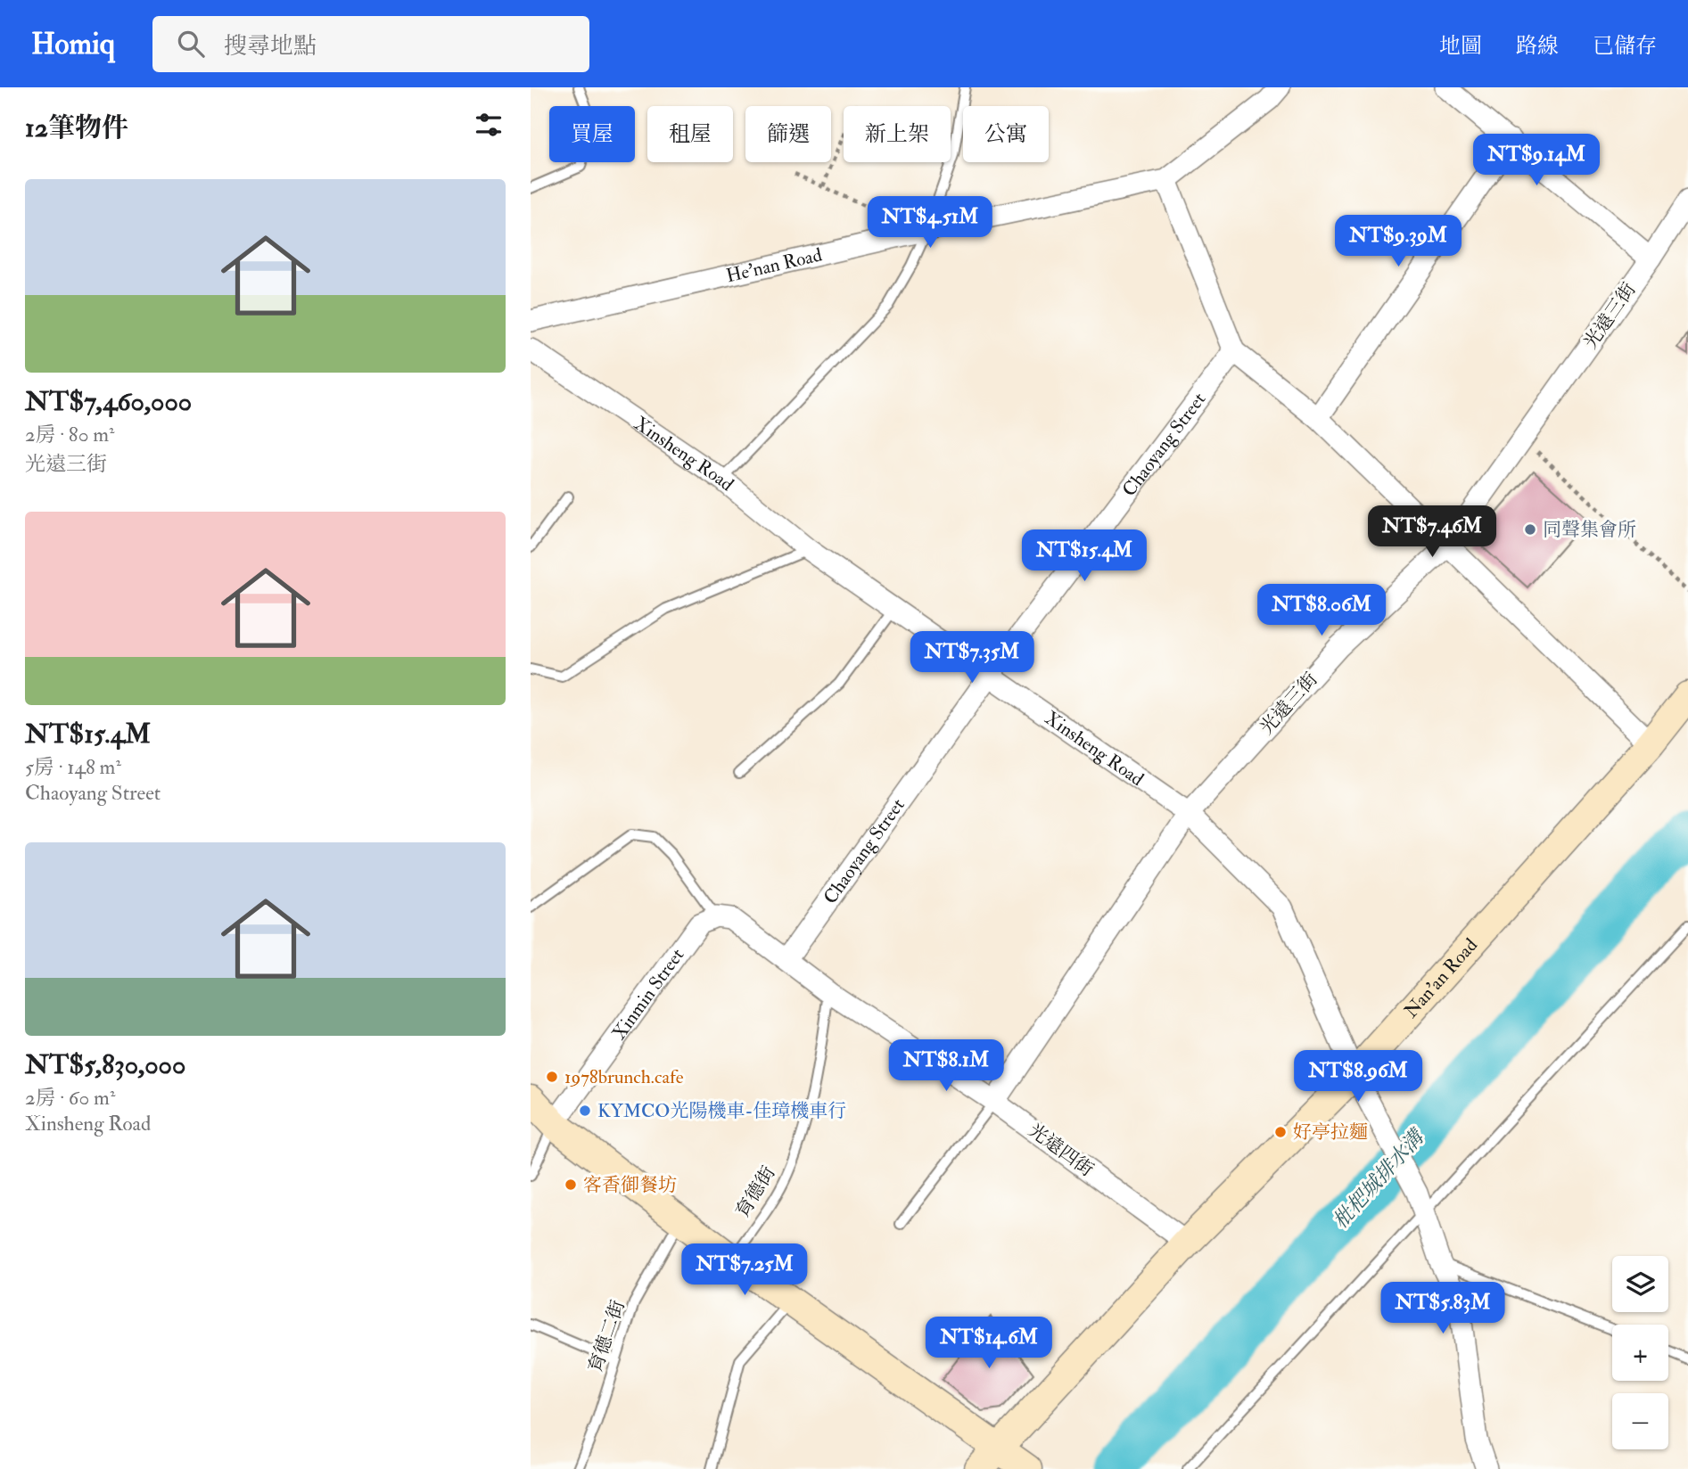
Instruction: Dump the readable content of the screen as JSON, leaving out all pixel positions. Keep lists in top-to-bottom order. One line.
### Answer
{"streets":{"street":["He'nan Road","光遠三街","Chaoyang Street","Xinsheng Road","Nan'an Road","Xinmin Street","光遠四街"],"lane":["育德街","育德二街"]},"crossings":[["光遠三街","Xinsheng Road"],["光遠三街","光遠四街"],["Chaoyang Street","Xinsheng Road"],["Chaoyang Street","光遠四街"],["Xinsheng Road","Nan'an Road"],["Nan'an Road","光遠四街"],["Xinmin Street","光遠四街"],["光遠四街","育德街"]],"water":["枇杷城排水溝"],"places":["同聲集會所","1978brunch.cafe","KYMCO光陽機車-佳璋機車行","好亭拉麵","客香御餐坊"],"page":{"header":"Homiq","search":"搜尋地點","nav":["地圖","路線","已儲存"],"heading":"12筆物件","chip":["買屋","租屋","篩選","新上架","公寓"],"price":["NT$9.14M","NT$4.51M","NT$9.39M","NT$7.46M","NT$15.4M","NT$8.06M","NT$7.35M","NT$8.1M","NT$8.96M","NT$7.25M","NT$5.83M","NT$14.6M"],"list":[{"name":"NT$7,460,000","note":"2房 · 80 m² · 光遠三街"},{"name":"NT$15.4M","note":"5房 · 148 m² · Chaoyang Street"},{"name":"NT$5,830,000","note":"2房 · 60 m² · Xinsheng Road"}],"map_buttons":["+","−"]}}
